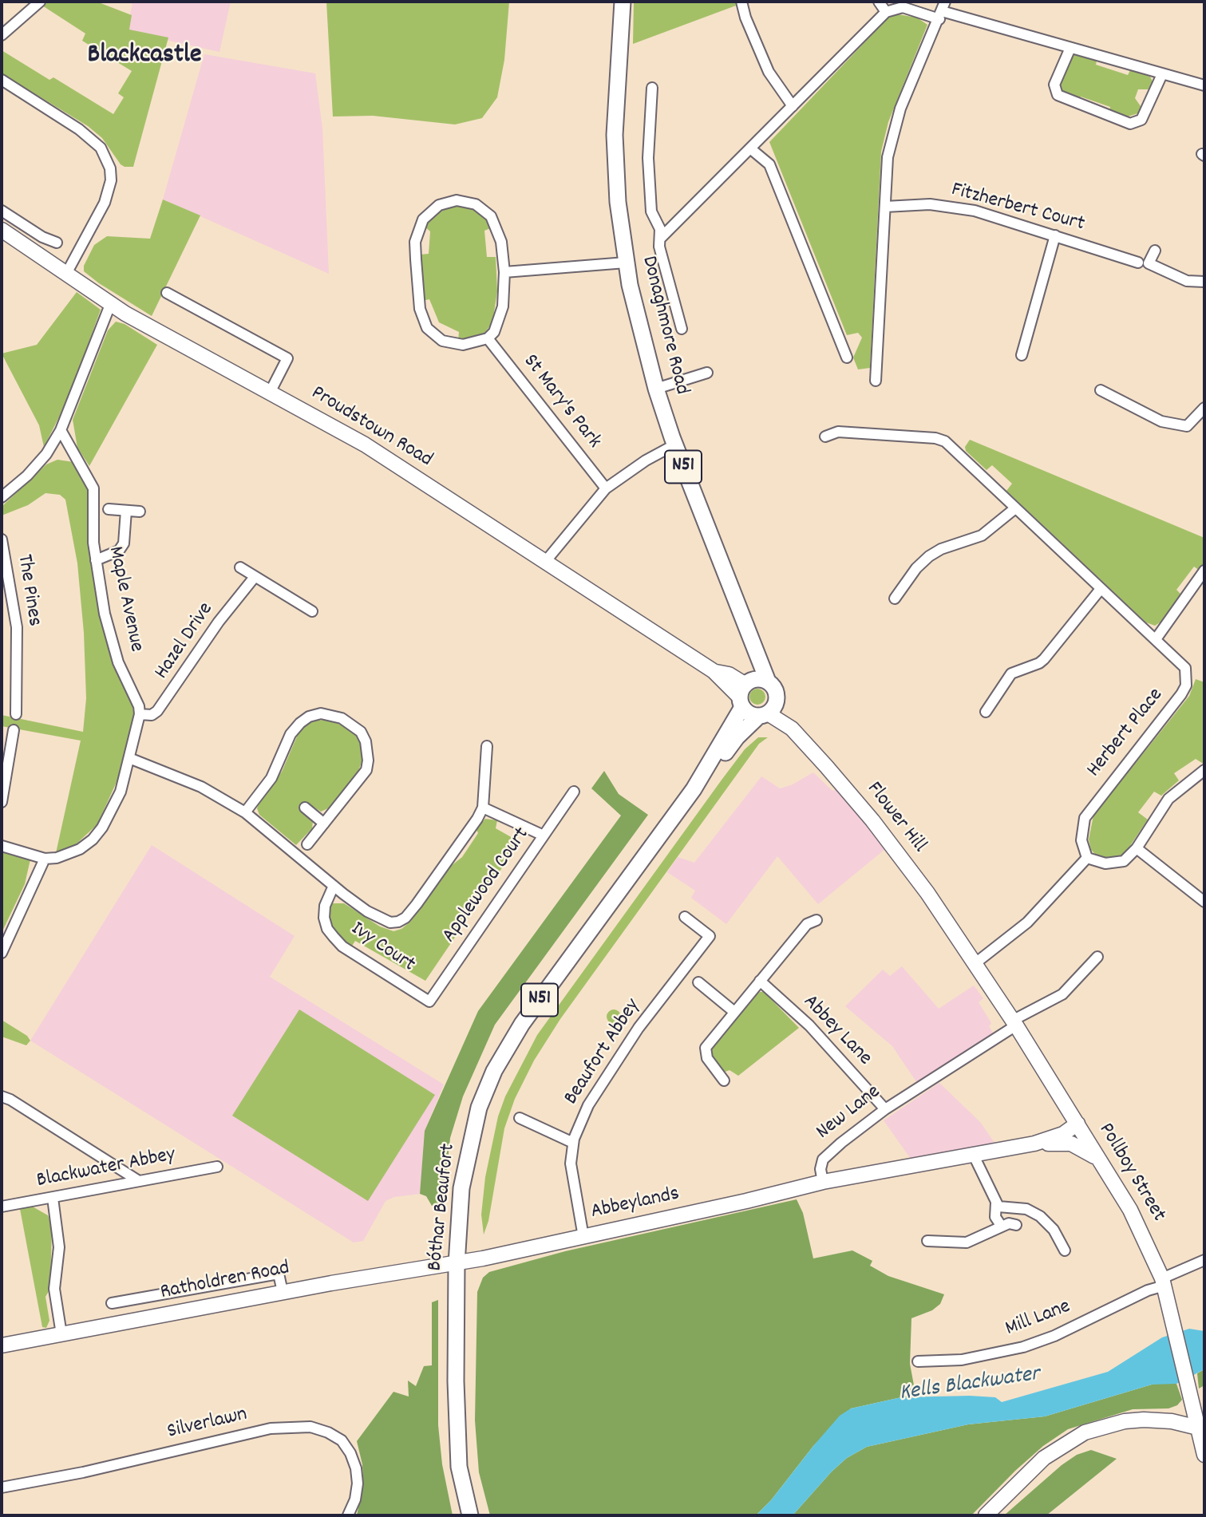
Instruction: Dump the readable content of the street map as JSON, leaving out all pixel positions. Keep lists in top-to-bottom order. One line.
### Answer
{"streets":{"main road":["Donaghmore Road","Proudstown Road","N51","Flower Hill","Pollboy Street","Abbeylands","Bóthar Beaufort","Ratholdren Road"],"street":["Fitzherbert Court","St Mary's Park","The Pines","Maple Avenue","Hazel Drive","Herbert Place","Applewood Court","Ivy Court","Abbey Lane","Beaufort Abbey","New Lane","Blackwater Abbey","Mill Lane","Silverlawn"]},"crossings":[["Donaghmore Road","Proudstown Road"],["Donaghmore Road","N51"],["Donaghmore Road","Flower Hill"],["Donaghmore Road","Bóthar Beaufort"],["Proudstown Road","N51"],["Proudstown Road","Flower Hill"],["Proudstown Road","Bóthar Beaufort"],["N51","Flower Hill"],["N51","Bóthar Beaufort"],["Maple Avenue","Hazel Drive"],["Flower Hill","Pollboy Street"],["Flower Hill","Bóthar Beaufort"],["Applewood Court","Ivy Court"],["Abbey Lane","New Lane"],["Beaufort Abbey","Abbeylands"],["New Lane","Pollboy Street"],["New Lane","Abbeylands"],["Pollboy Street","Mill Lane"],["Abbeylands","Bóthar Beaufort"],["Abbeylands","Ratholdren Road"],["Bóthar Beaufort","Ratholdren Road"]],"districts":["Blackcastle"],"water":["Kells Blackwater"]}
